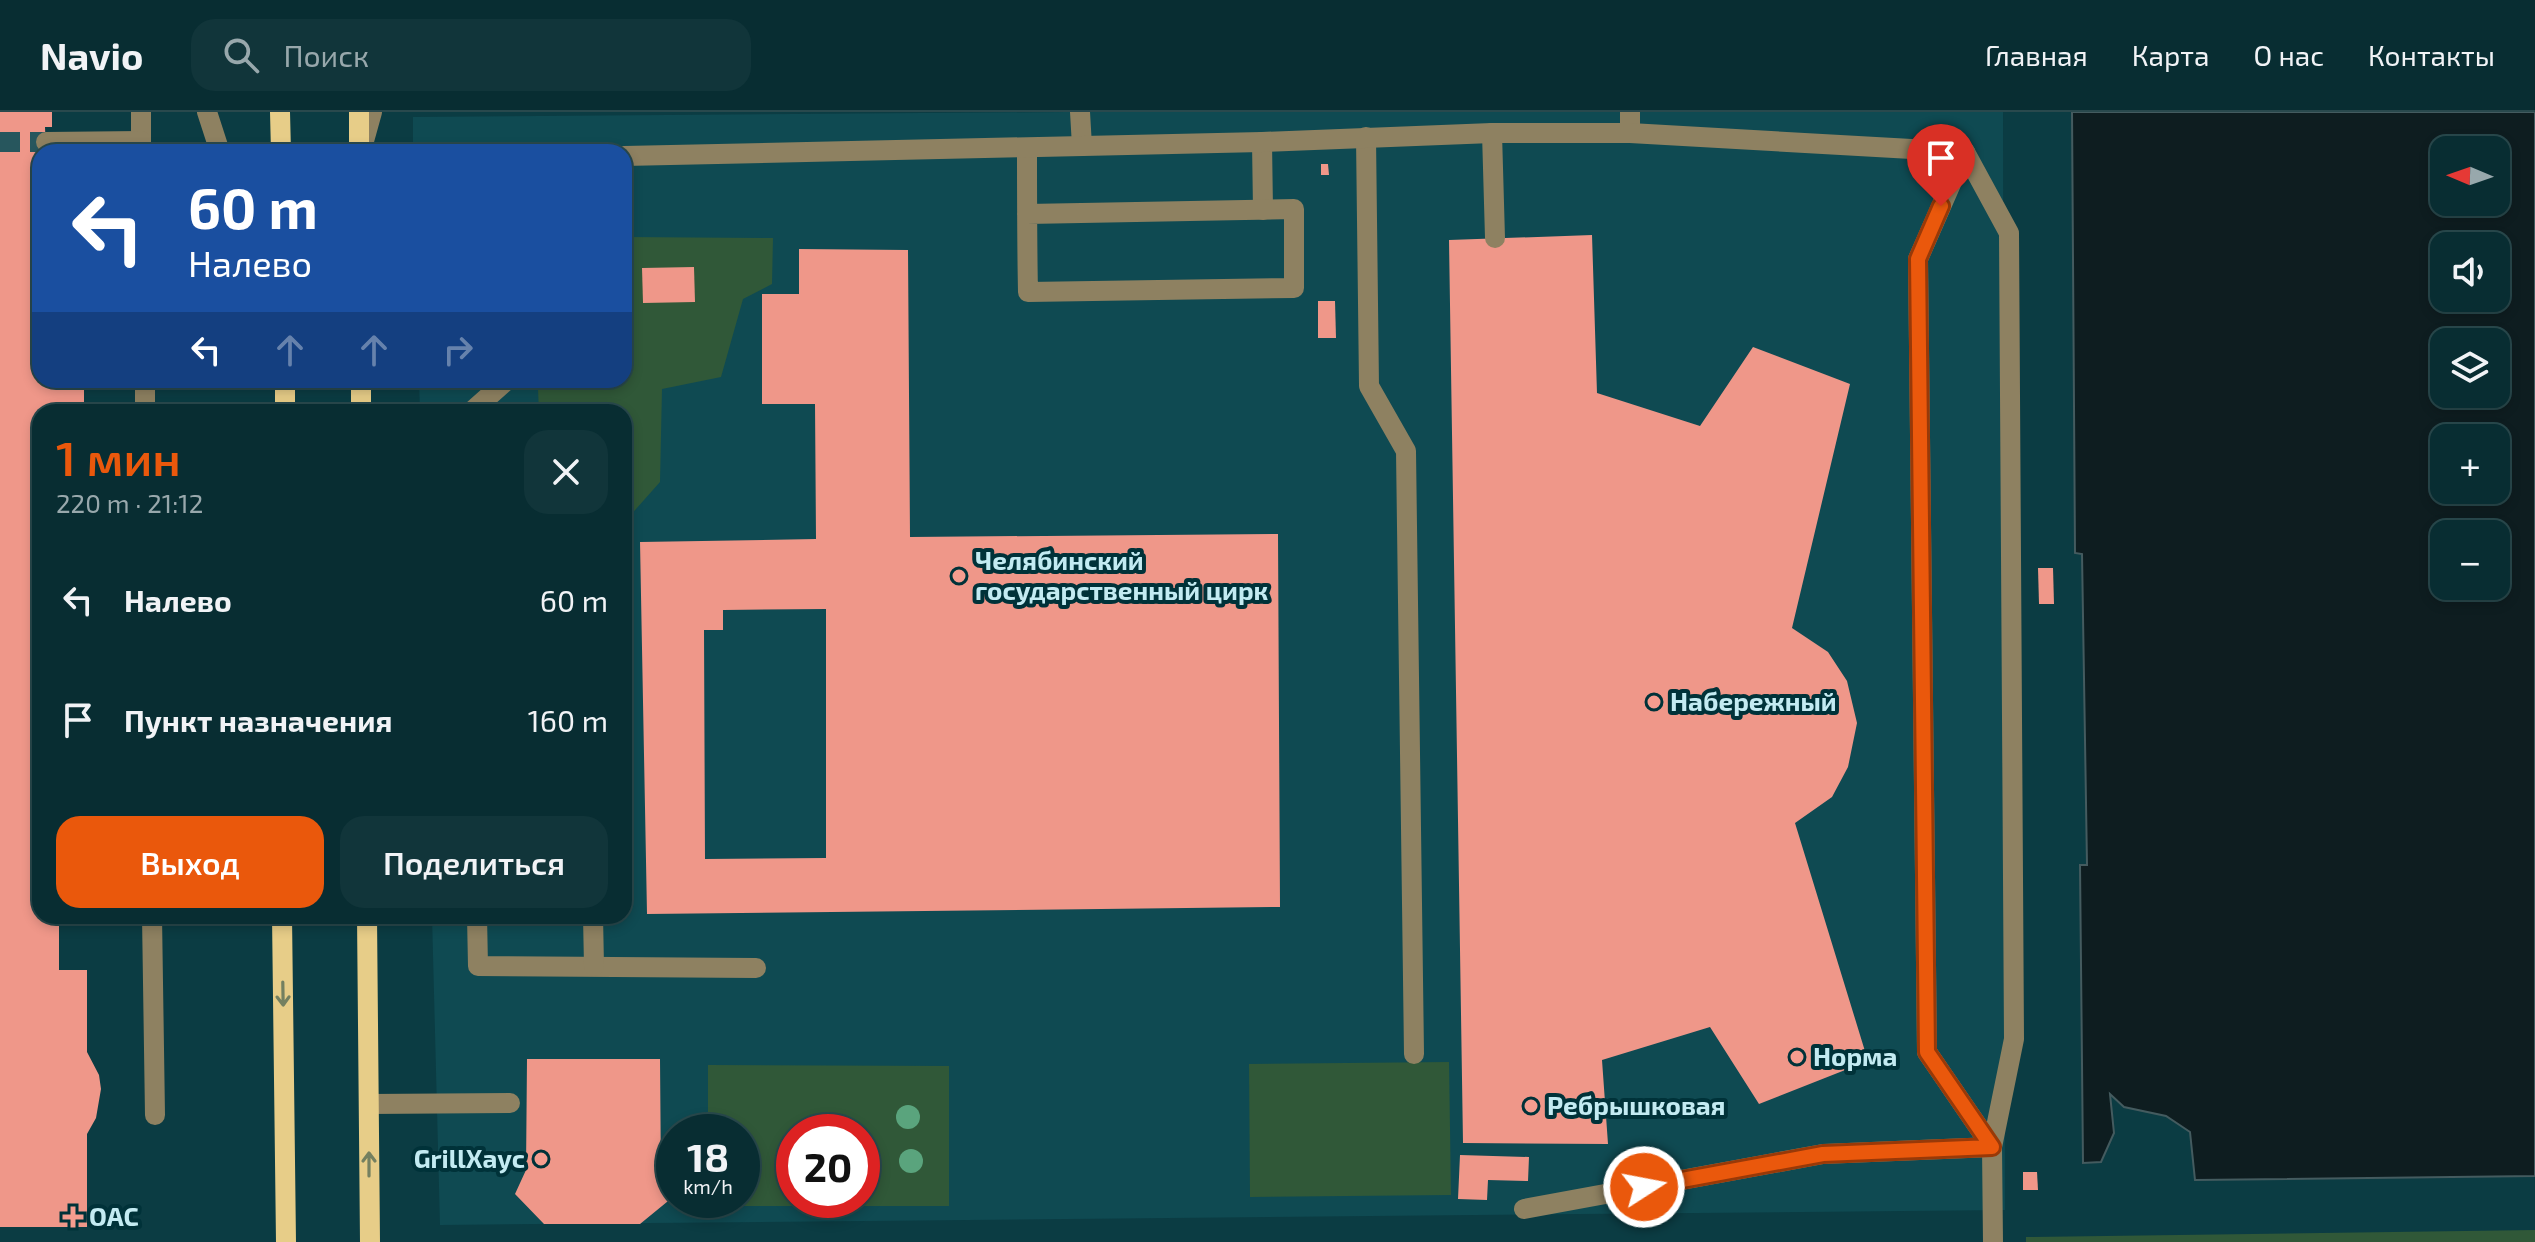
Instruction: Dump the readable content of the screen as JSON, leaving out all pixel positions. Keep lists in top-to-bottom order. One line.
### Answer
{"places":{"other":["Челябинский государственный цирк","Набережный","Норма","Ребрышковая","GrillXayc"],"health":["ОАС"]},"north":"left","page":{"header":"Navio","search":"Поиск","nav":["Главная","Карта","О нас","Контакты"],"map_buttons":["+","−"],"turn":["60 m","Налево"],"heading":["1 мин","220 m · 21:12"],"list":[{"name":"Налево","value":"60 m"},{"name":"Пункт назначения","value":"160 m"}],"buttons":["Выход","Поделиться"],"speed":"18 km/h","limit":"20"}}
